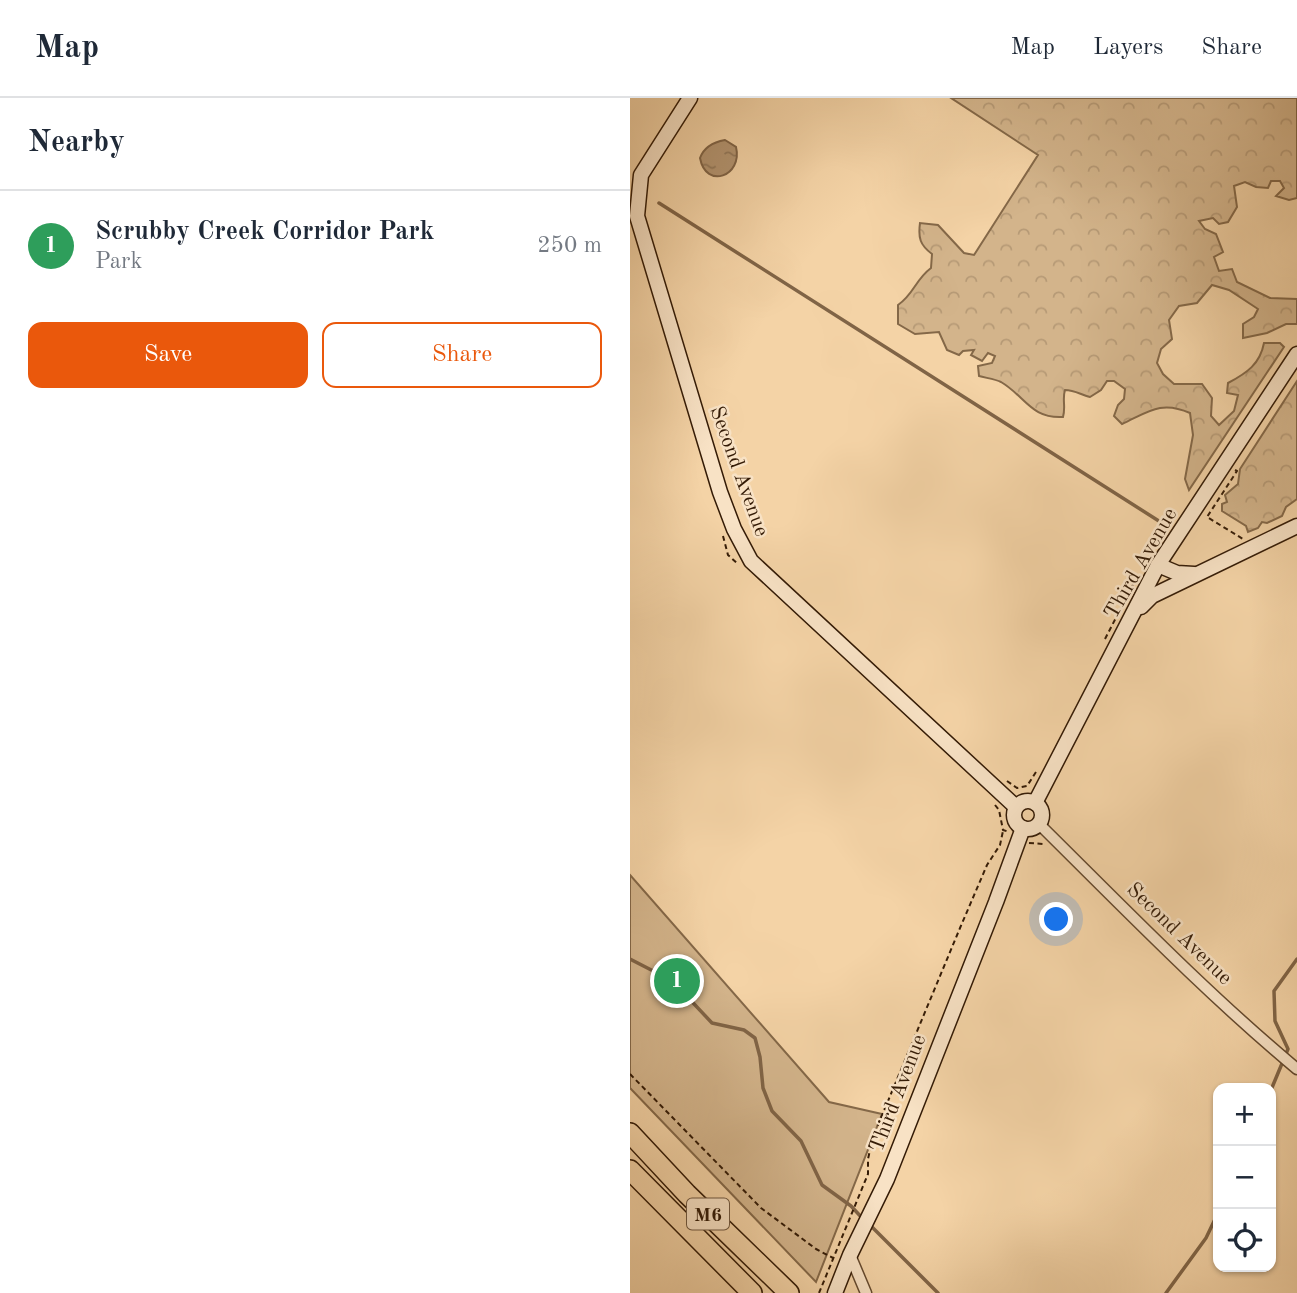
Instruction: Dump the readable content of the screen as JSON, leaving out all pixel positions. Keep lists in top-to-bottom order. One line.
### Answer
{"streets":{"highway":["M6"],"street":["Second Avenue","Third Avenue"]},"crossings":[["Second Avenue","Third Avenue"]],"page":{"header":"Map","nav":["Map","Layers","Share"],"heading":"Nearby","list":[{"mark":"1","name":"Scrubby Creek Corridor Park","note":"Park","value":"250 m"}],"buttons":["Save","Share"],"pins":"1","map_buttons":["+","−"]}}
